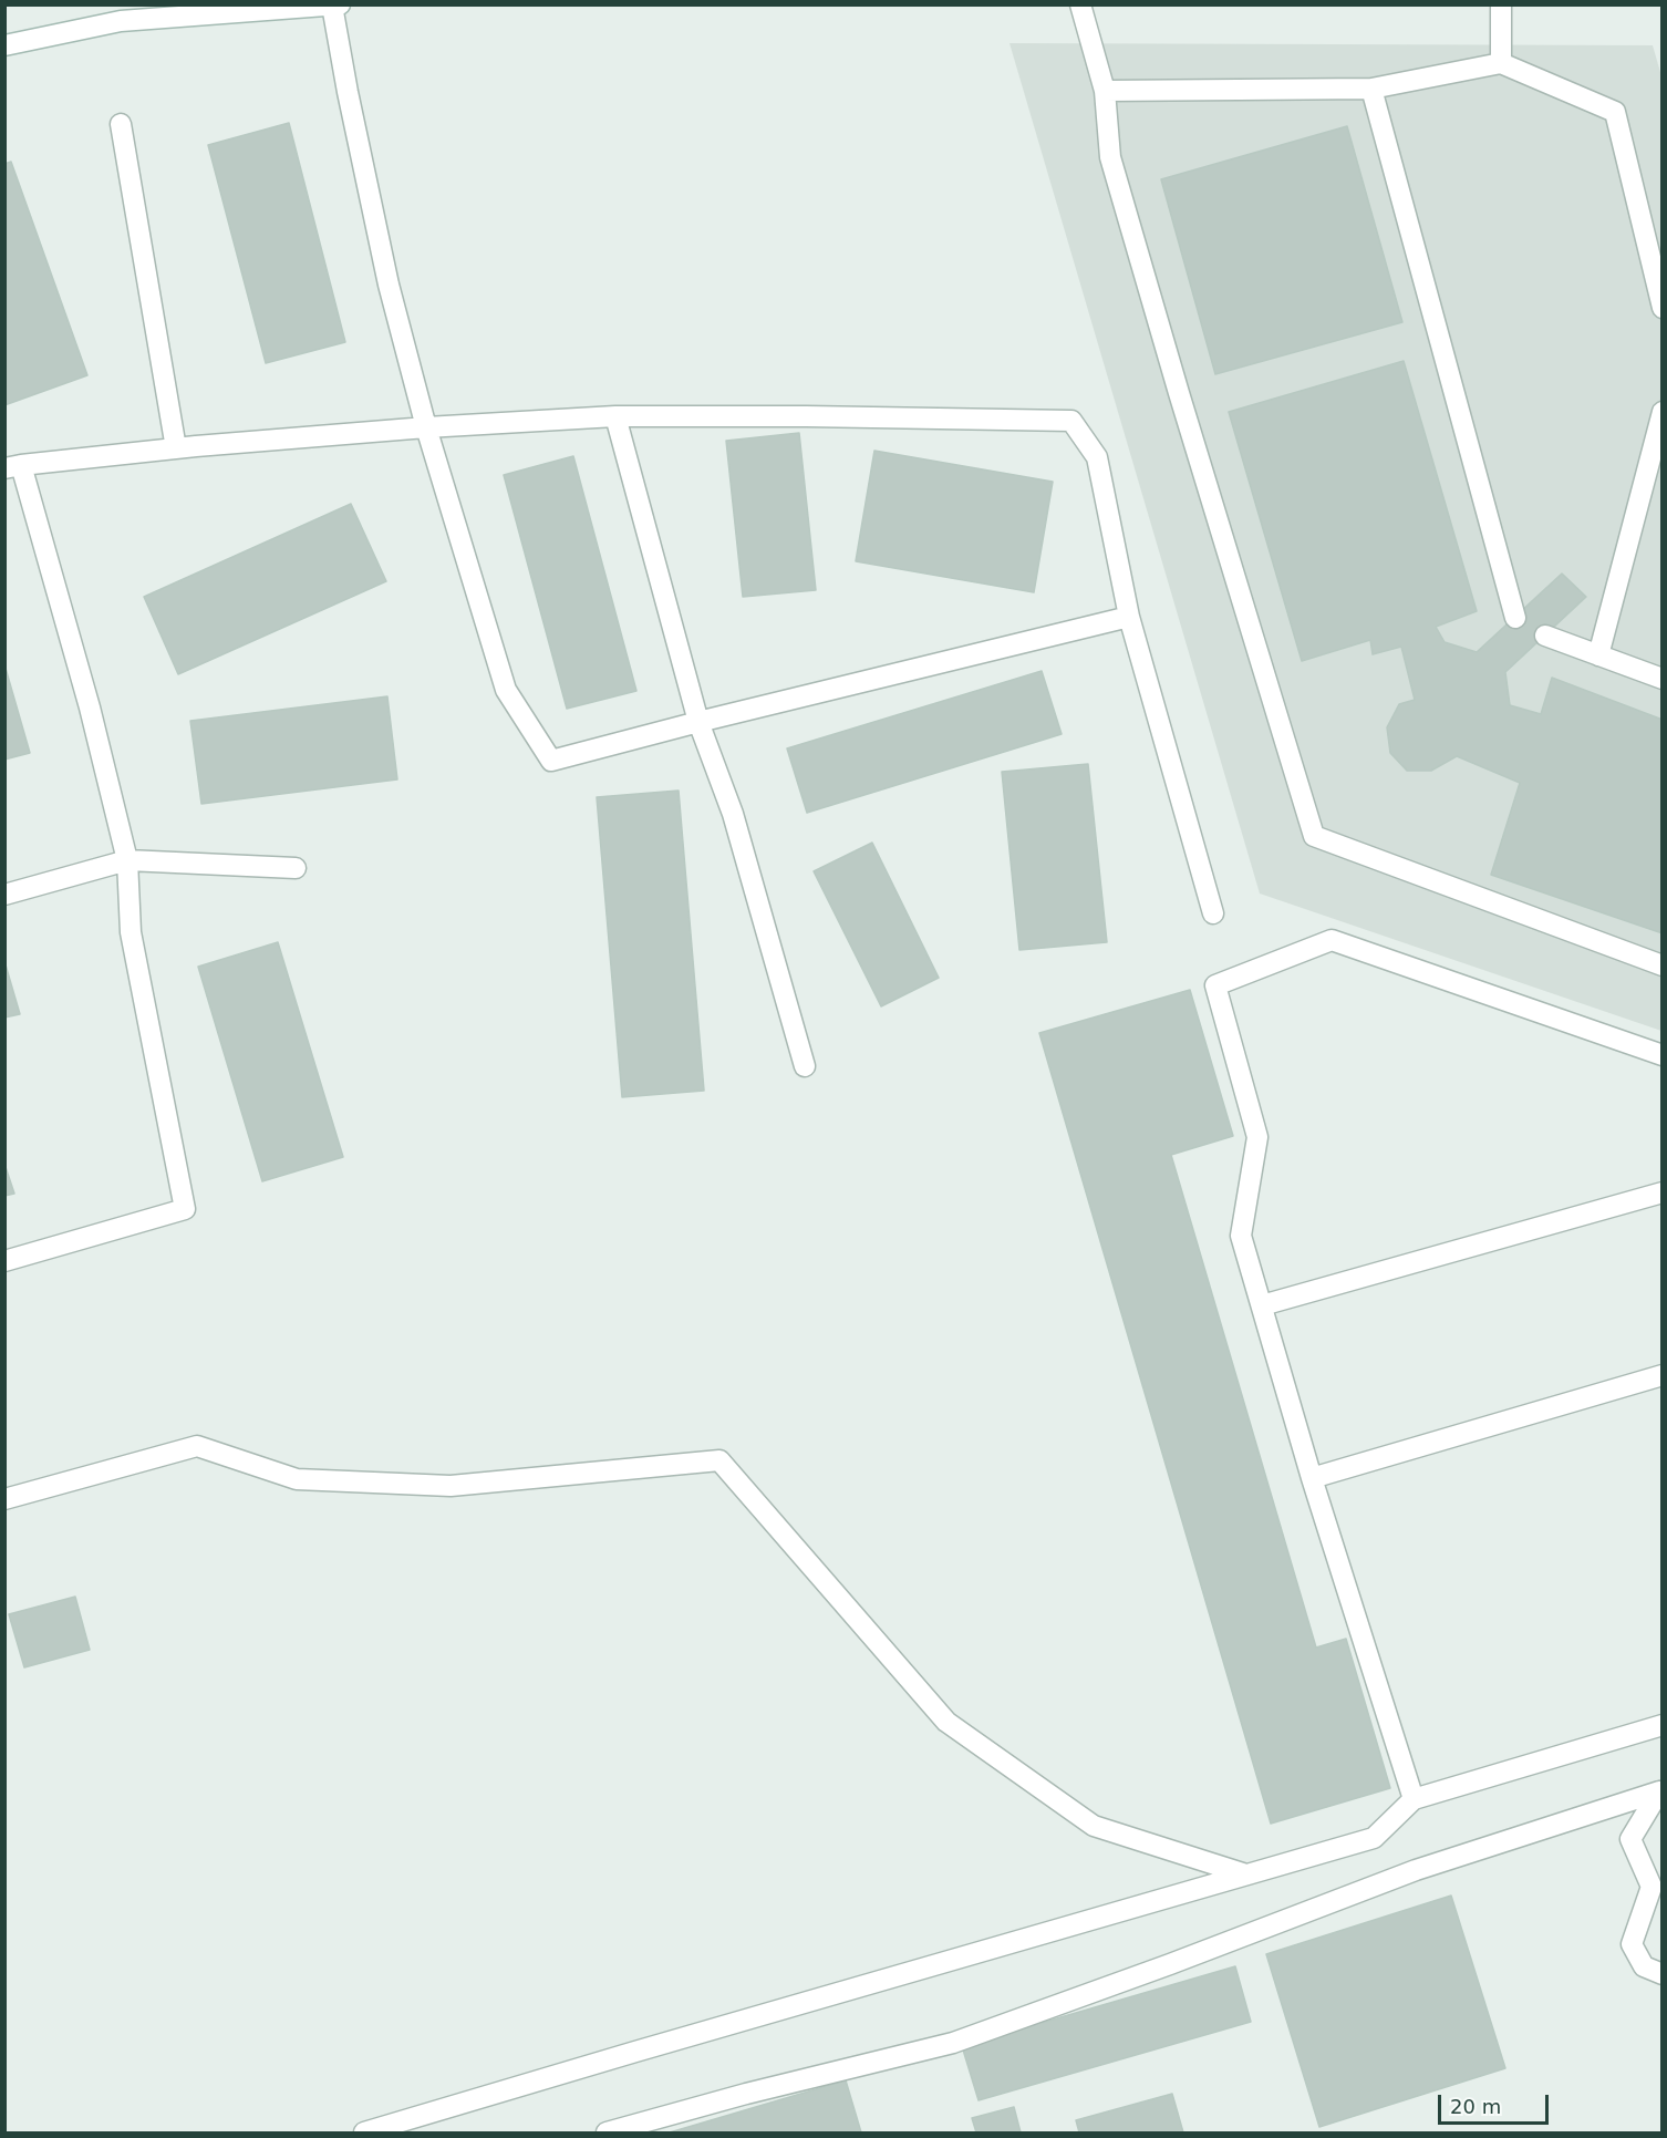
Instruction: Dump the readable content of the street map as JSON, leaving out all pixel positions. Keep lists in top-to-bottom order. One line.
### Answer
{"scale_bar":"20 m"}
